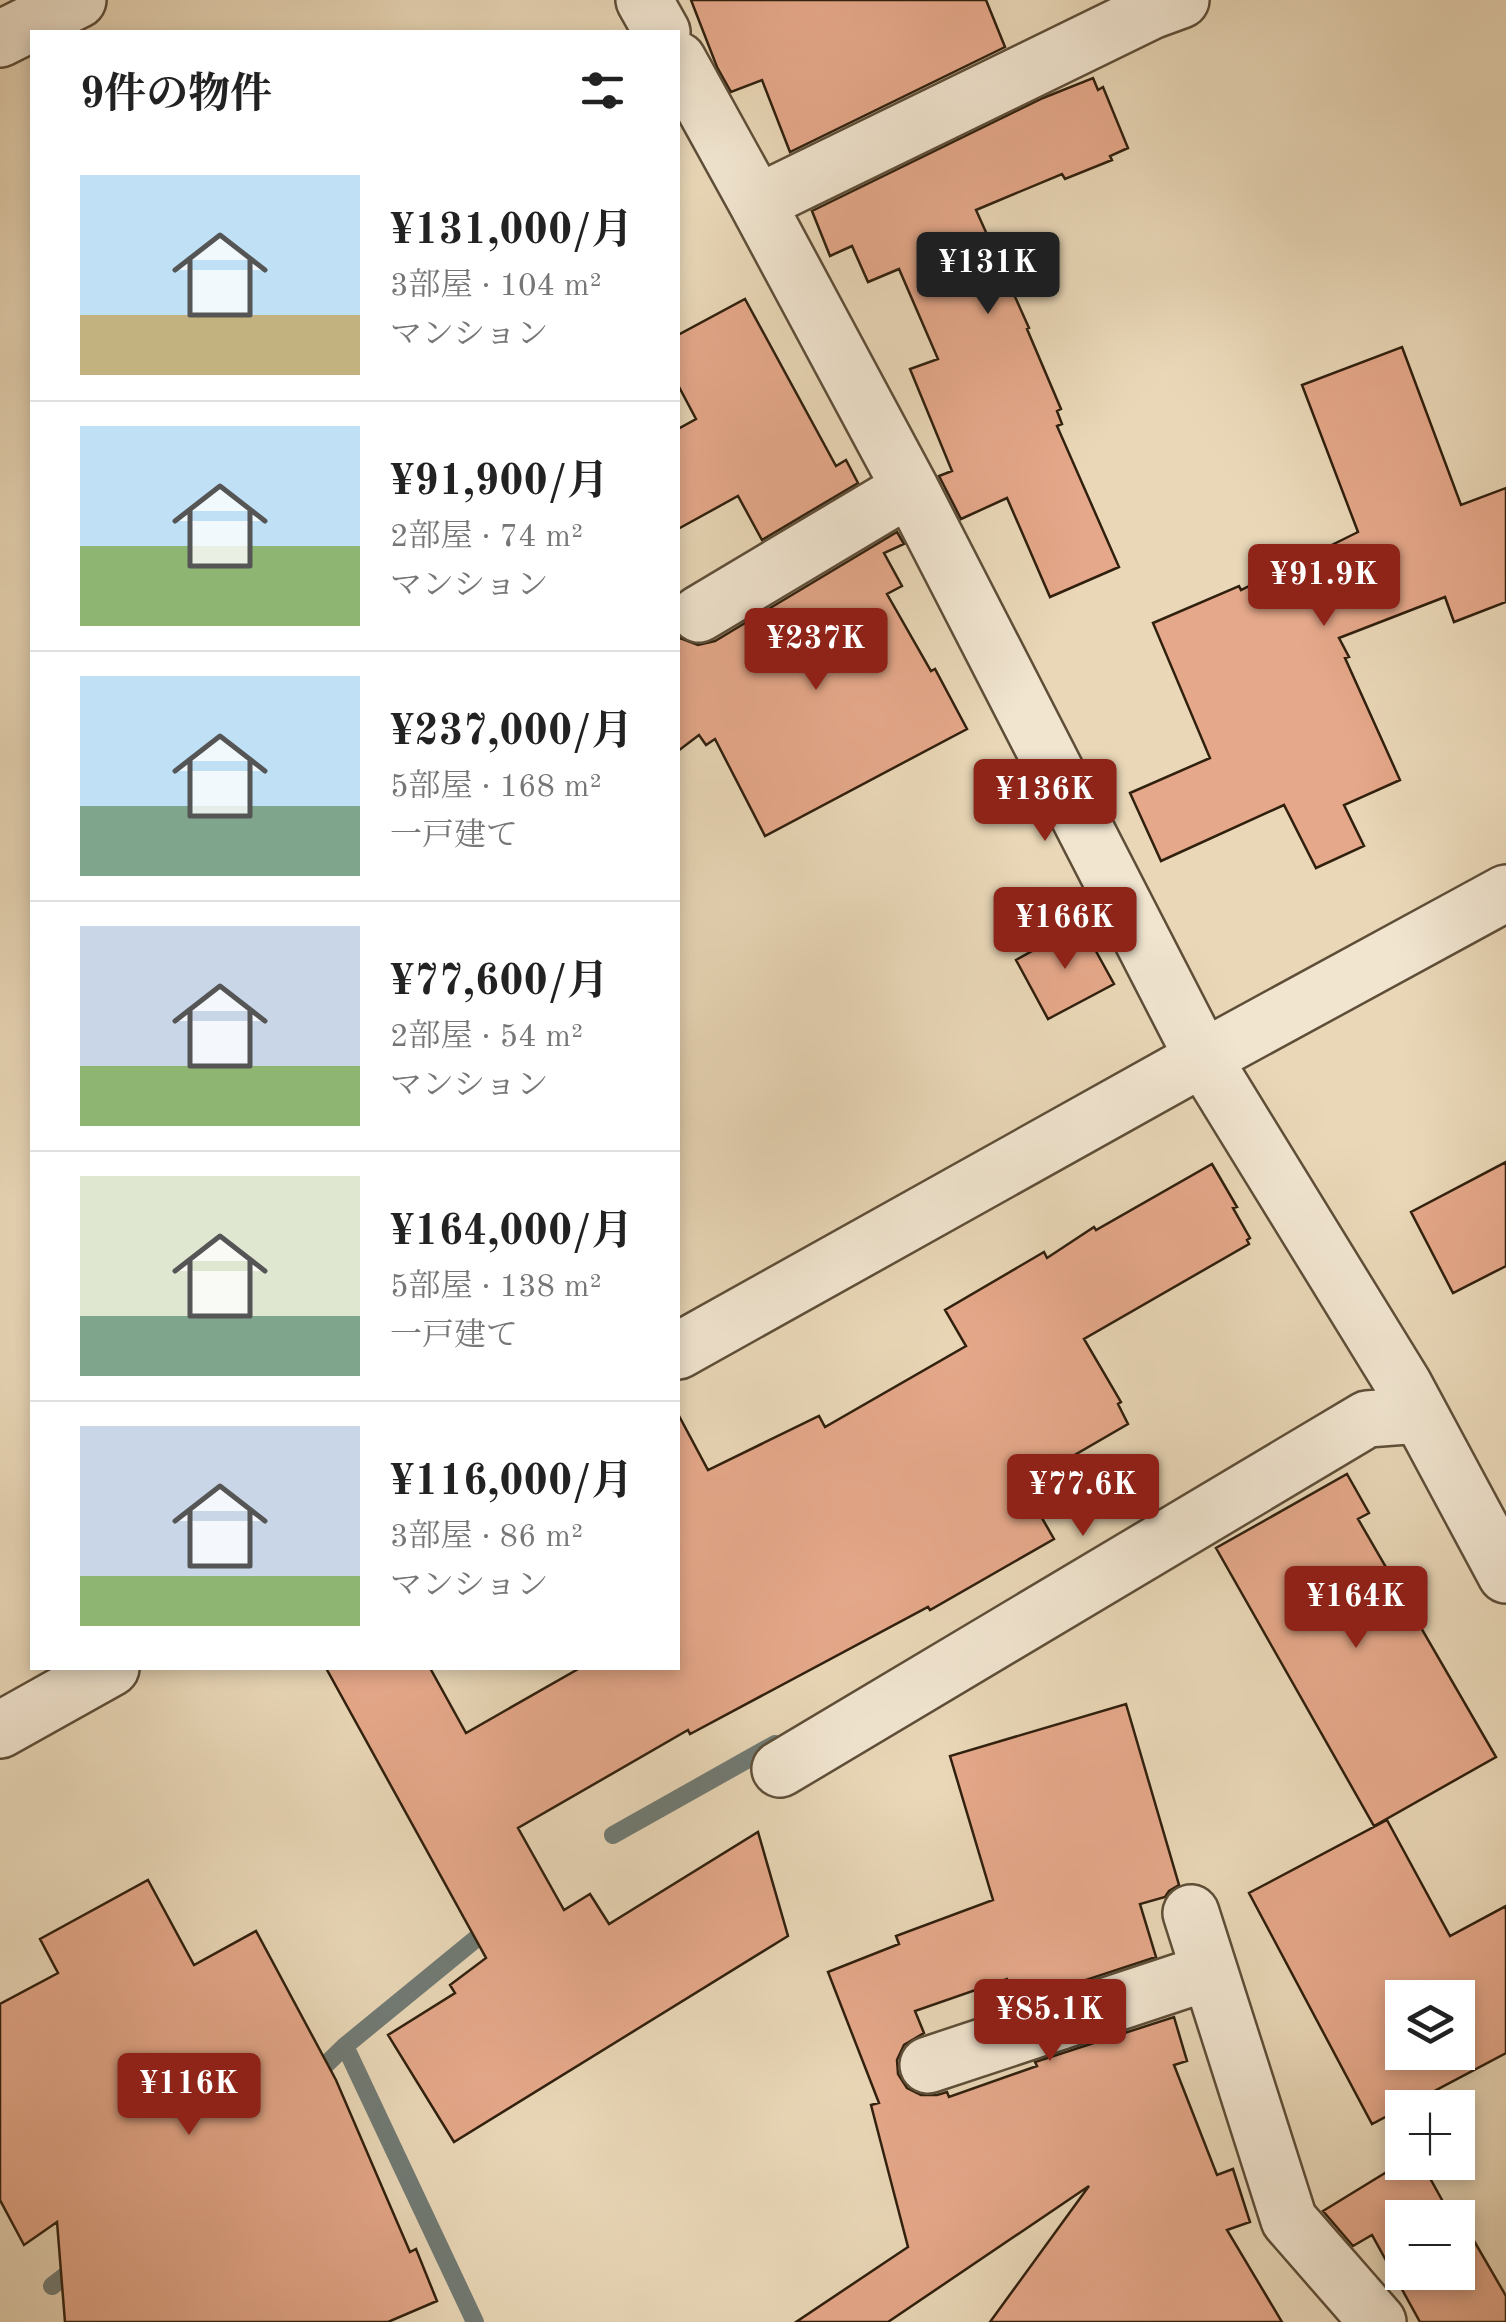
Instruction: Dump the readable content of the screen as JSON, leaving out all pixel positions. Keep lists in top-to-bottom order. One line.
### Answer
{"page":{"heading":"9件の物件","list":[{"name":"¥131,000/月","note":"3部屋 · 104 m² · マンション"},{"name":"¥91,900/月","note":"2部屋 · 74 m² · マンション"},{"name":"¥237,000/月","note":"5部屋 · 168 m² · 一戸建て"},{"name":"¥77,600/月","note":"2部屋 · 54 m² · マンション"},{"name":"¥164,000/月","note":"5部屋 · 138 m² · 一戸建て"},{"name":"¥116,000/月","note":"3部屋 · 86 m² · マンション"}],"price":["¥131K","¥91.9K","¥237K","¥136K","¥166K","¥77.6K","¥164K","¥85.1K","¥116K"],"map_buttons":["+","−"]}}
